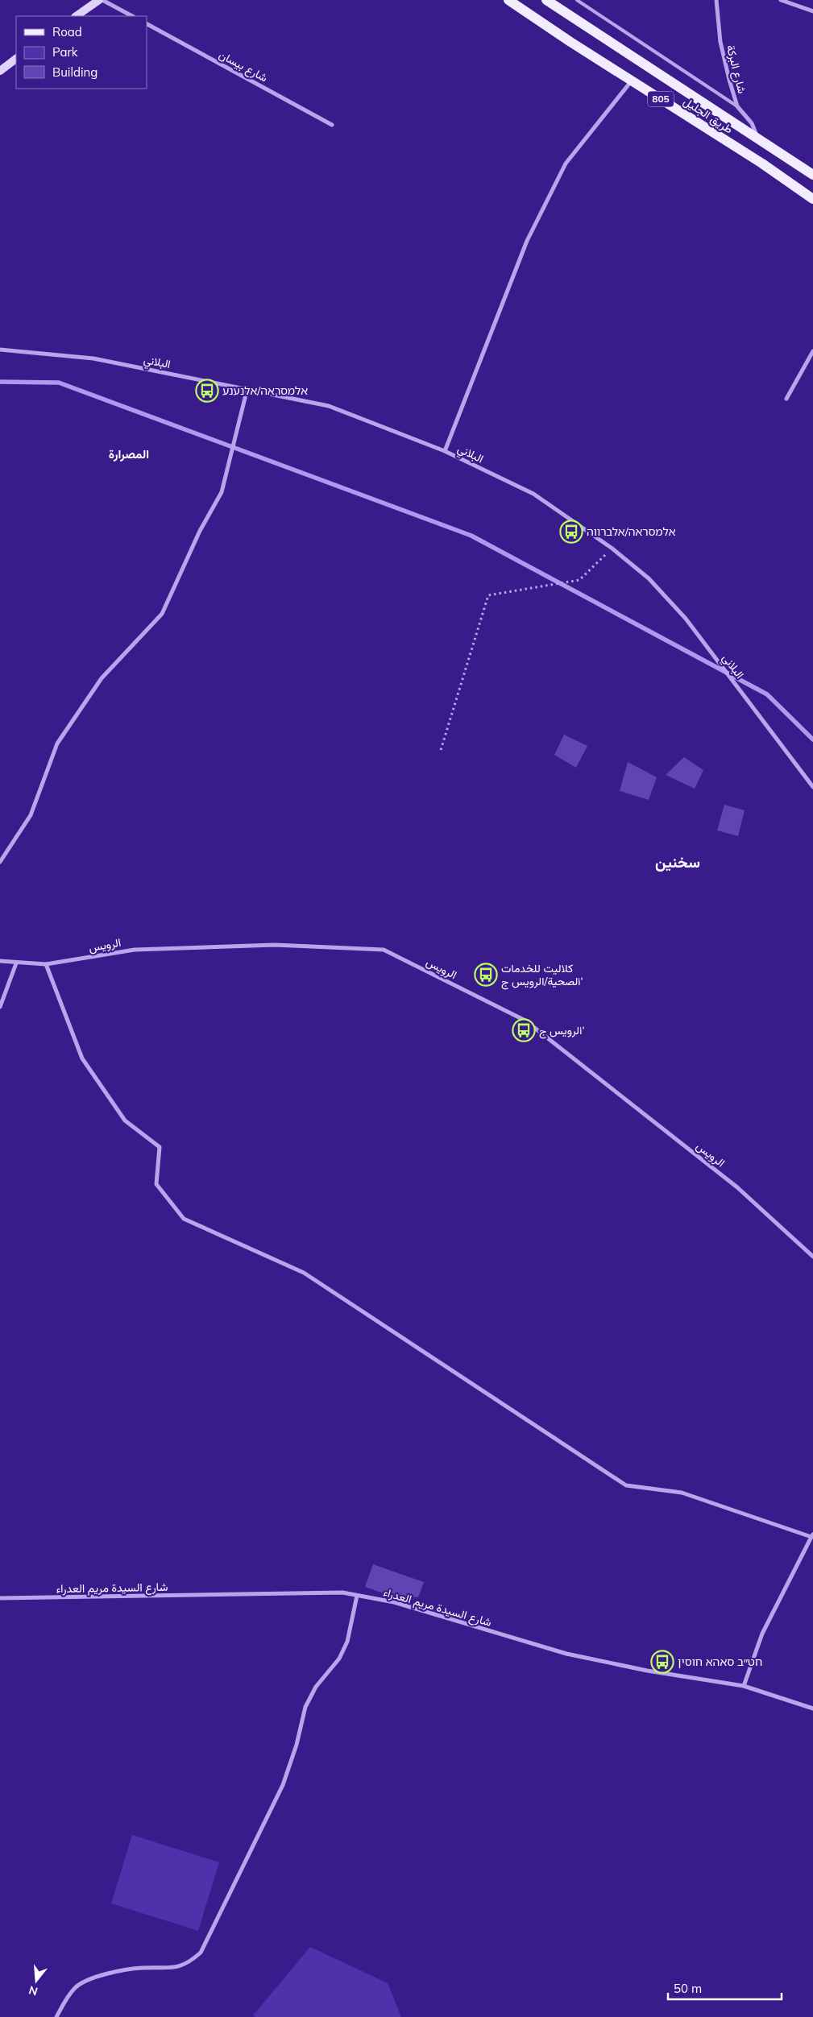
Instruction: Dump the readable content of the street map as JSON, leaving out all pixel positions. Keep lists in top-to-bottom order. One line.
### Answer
{"streets":{"main road":["805","طريق الجليل"],"street":["شارع بيسان","شارع البركة","البلاني","الرويس","شارع السيدة مريم العدراء"]},"crossings":[["شارع البركة","طريق الجليل"]],"districts":["المصرارة","سخنين"],"places":{"bus stop":["אלמסראה/אלנענע","אלמסראה/אלברווה","كلاليت للخدمات الصحية/الرويس ج‘","الرويس ج‘","חט״ב סאהא חוסין"]},"legend":["Road","Park","Building"],"scale_bar":"50 m","north":"bottom"}
